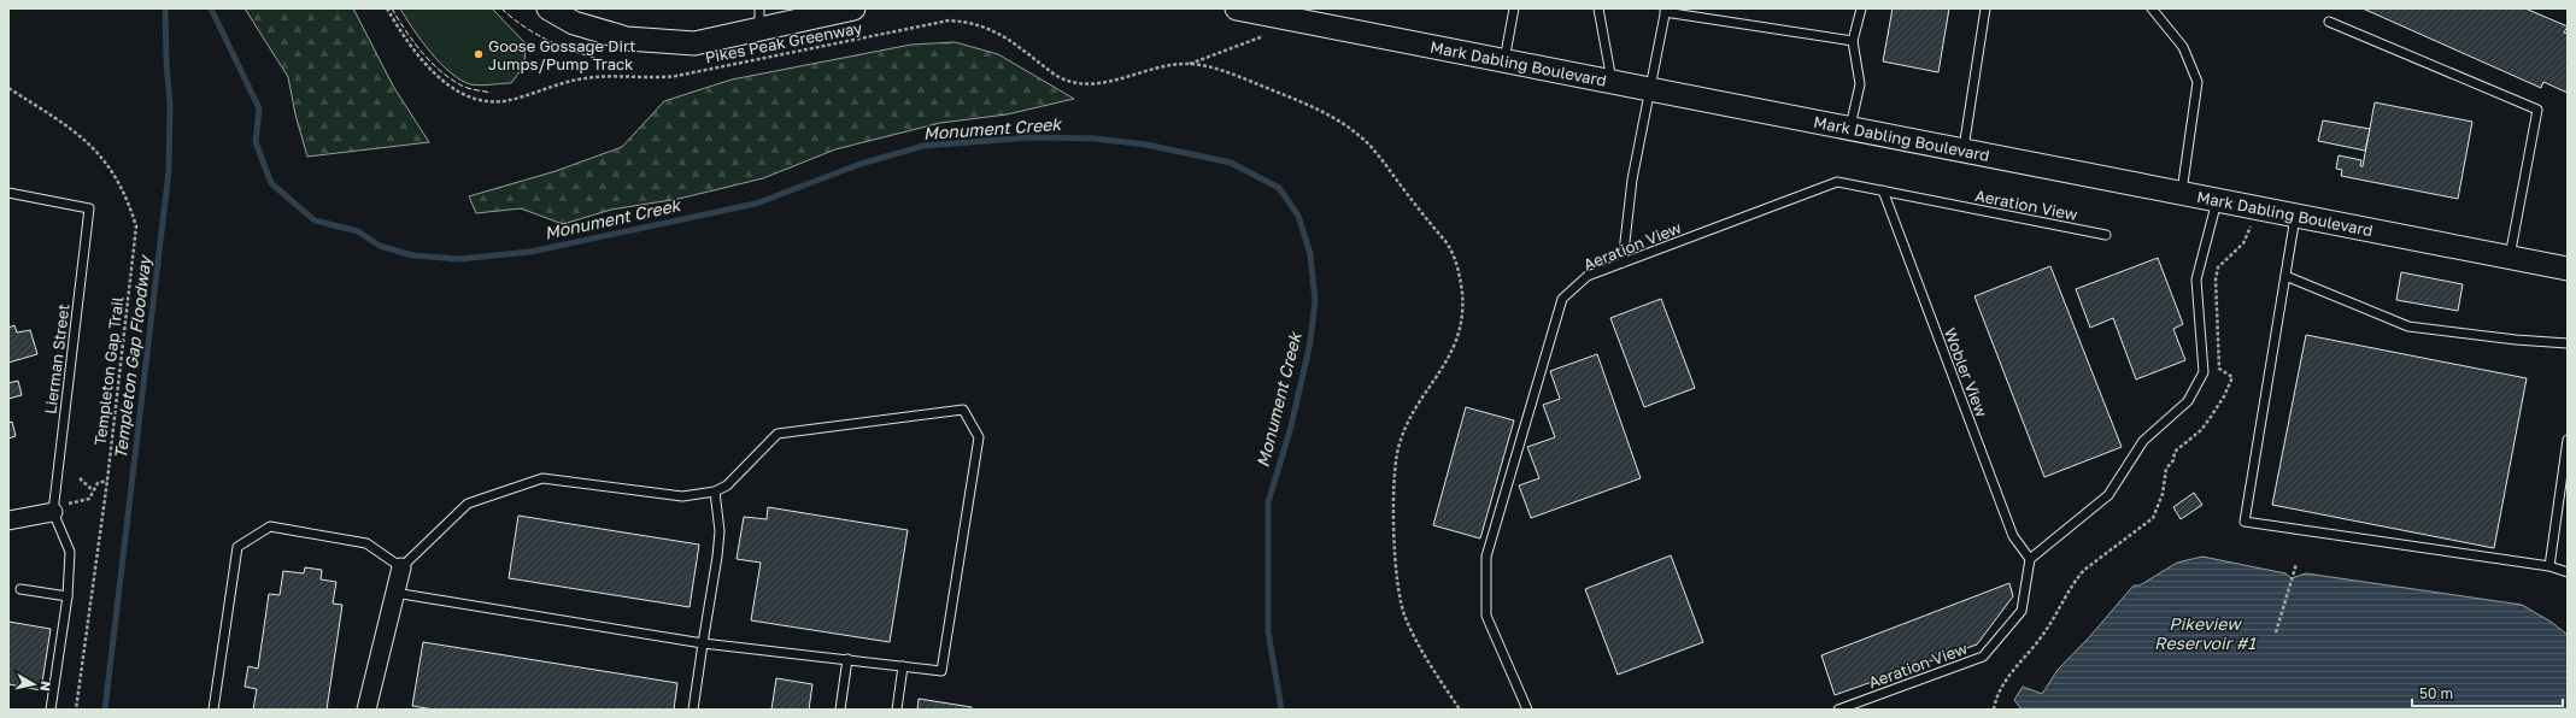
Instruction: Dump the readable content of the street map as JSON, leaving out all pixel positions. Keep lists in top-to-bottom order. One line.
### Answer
{"streets":{"street":["Mark Dabling Boulevard"],"lane":["Aeration View","Lierman Street","Wobler View"],"path":["Pikes Peak Greenway","Templeton Gap Trail"]},"crossings":[["Aeration View","Wobler View"]],"water":["Monument Creek","Templeton Gap Floodway","Pikeview Reservoir #1"],"places":["Goose Gossage Dirt Jumps/Pump Track"],"scale_bar":"50 m","north":"right"}
